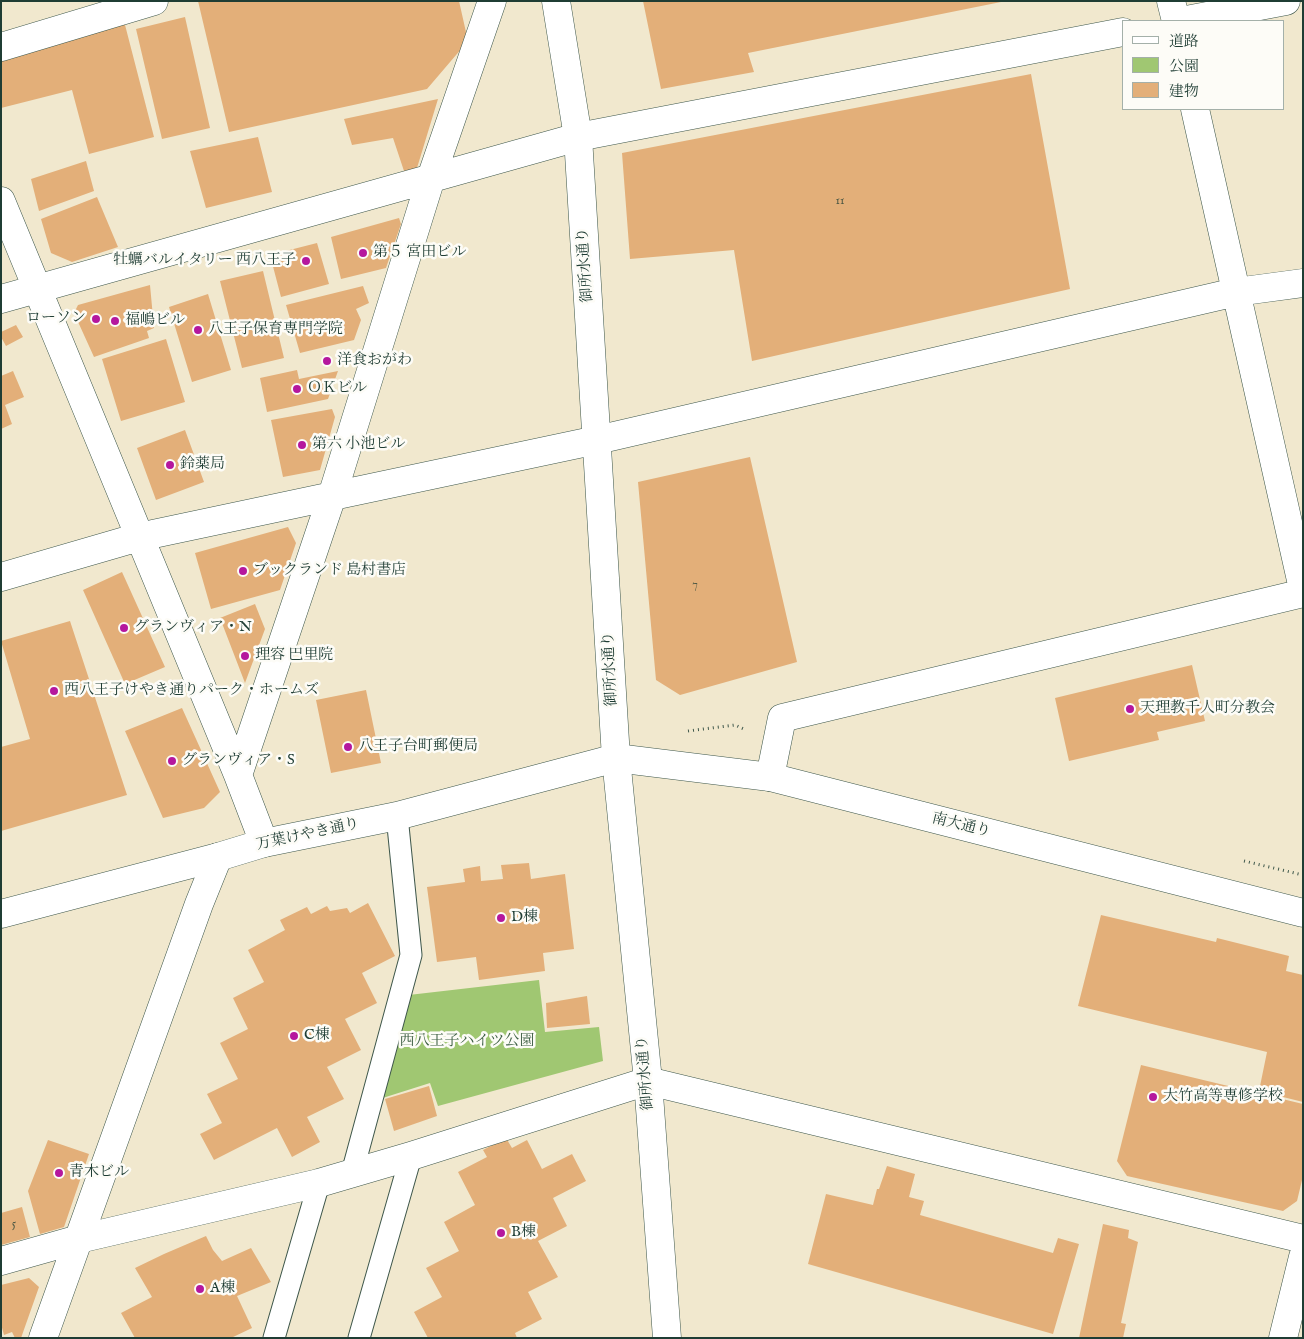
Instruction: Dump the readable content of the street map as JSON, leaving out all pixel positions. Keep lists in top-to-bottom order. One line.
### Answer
{"streets":{"street":["御所水通り","南大通り","万葉けやき通り"]},"crossings":[["御所水通り","南大通り"],["御所水通り","万葉けやき通り"],["南大通り","万葉けやき通り"]],"parks":["西八王子ハイツ公園"],"places":["第５ 宮田ビル","牡蠣バルイタリー 西八王子","ローソン","福嶋ビル","八王子保育専門学院","洋食おがわ","ＯＫビル","第六 小池ビル","鈴薬局","ブックランド 島村書店","グランヴィア・N","理容 巴里院","西八王子けやき通りパーク・ホームズ","天理教千人町分教会","八王子台町郵便局","グランヴィア・S","D棟","C棟","大竹高等専修学校","青木ビル","B棟","A棟"],"house_numbers":["11","7","5"],"legend":["道路","公園","建物"]}
